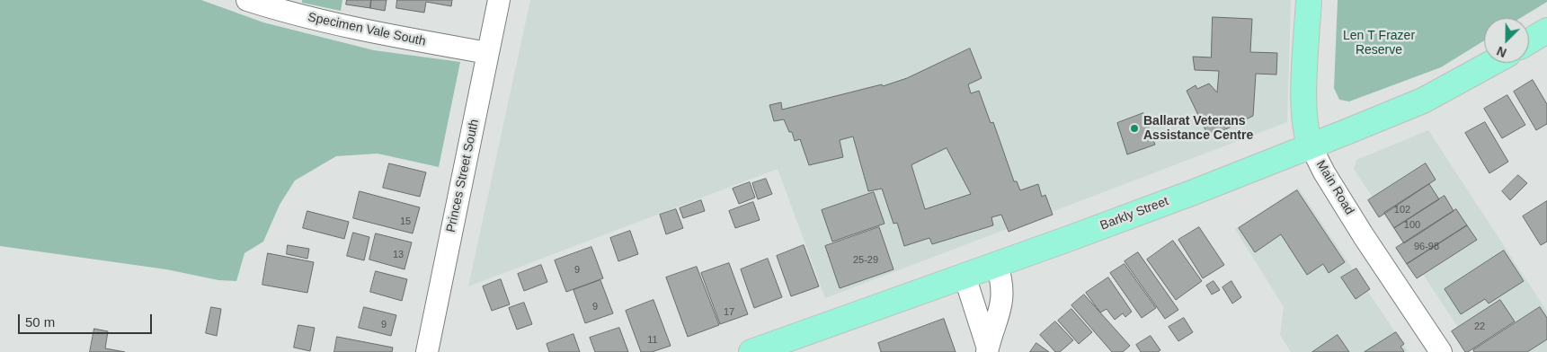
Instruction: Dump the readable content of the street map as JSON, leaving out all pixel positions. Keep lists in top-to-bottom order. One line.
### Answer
{"streets":{"main road":["Main Road","Barkly Street"],"street":["Specimen Vale South","Princes Street South"]},"crossings":[["Specimen Vale South","Princes Street South"],["Main Road","Barkly Street"]],"parks":["Len T Frazer Reserve"],"places":["Ballarat Veterans Assistance Centre"],"house_numbers":["102","15","100","96-98","13","25-29","9","9","17","9","22","11"],"scale_bar":"50 m","north":"bottom left"}
